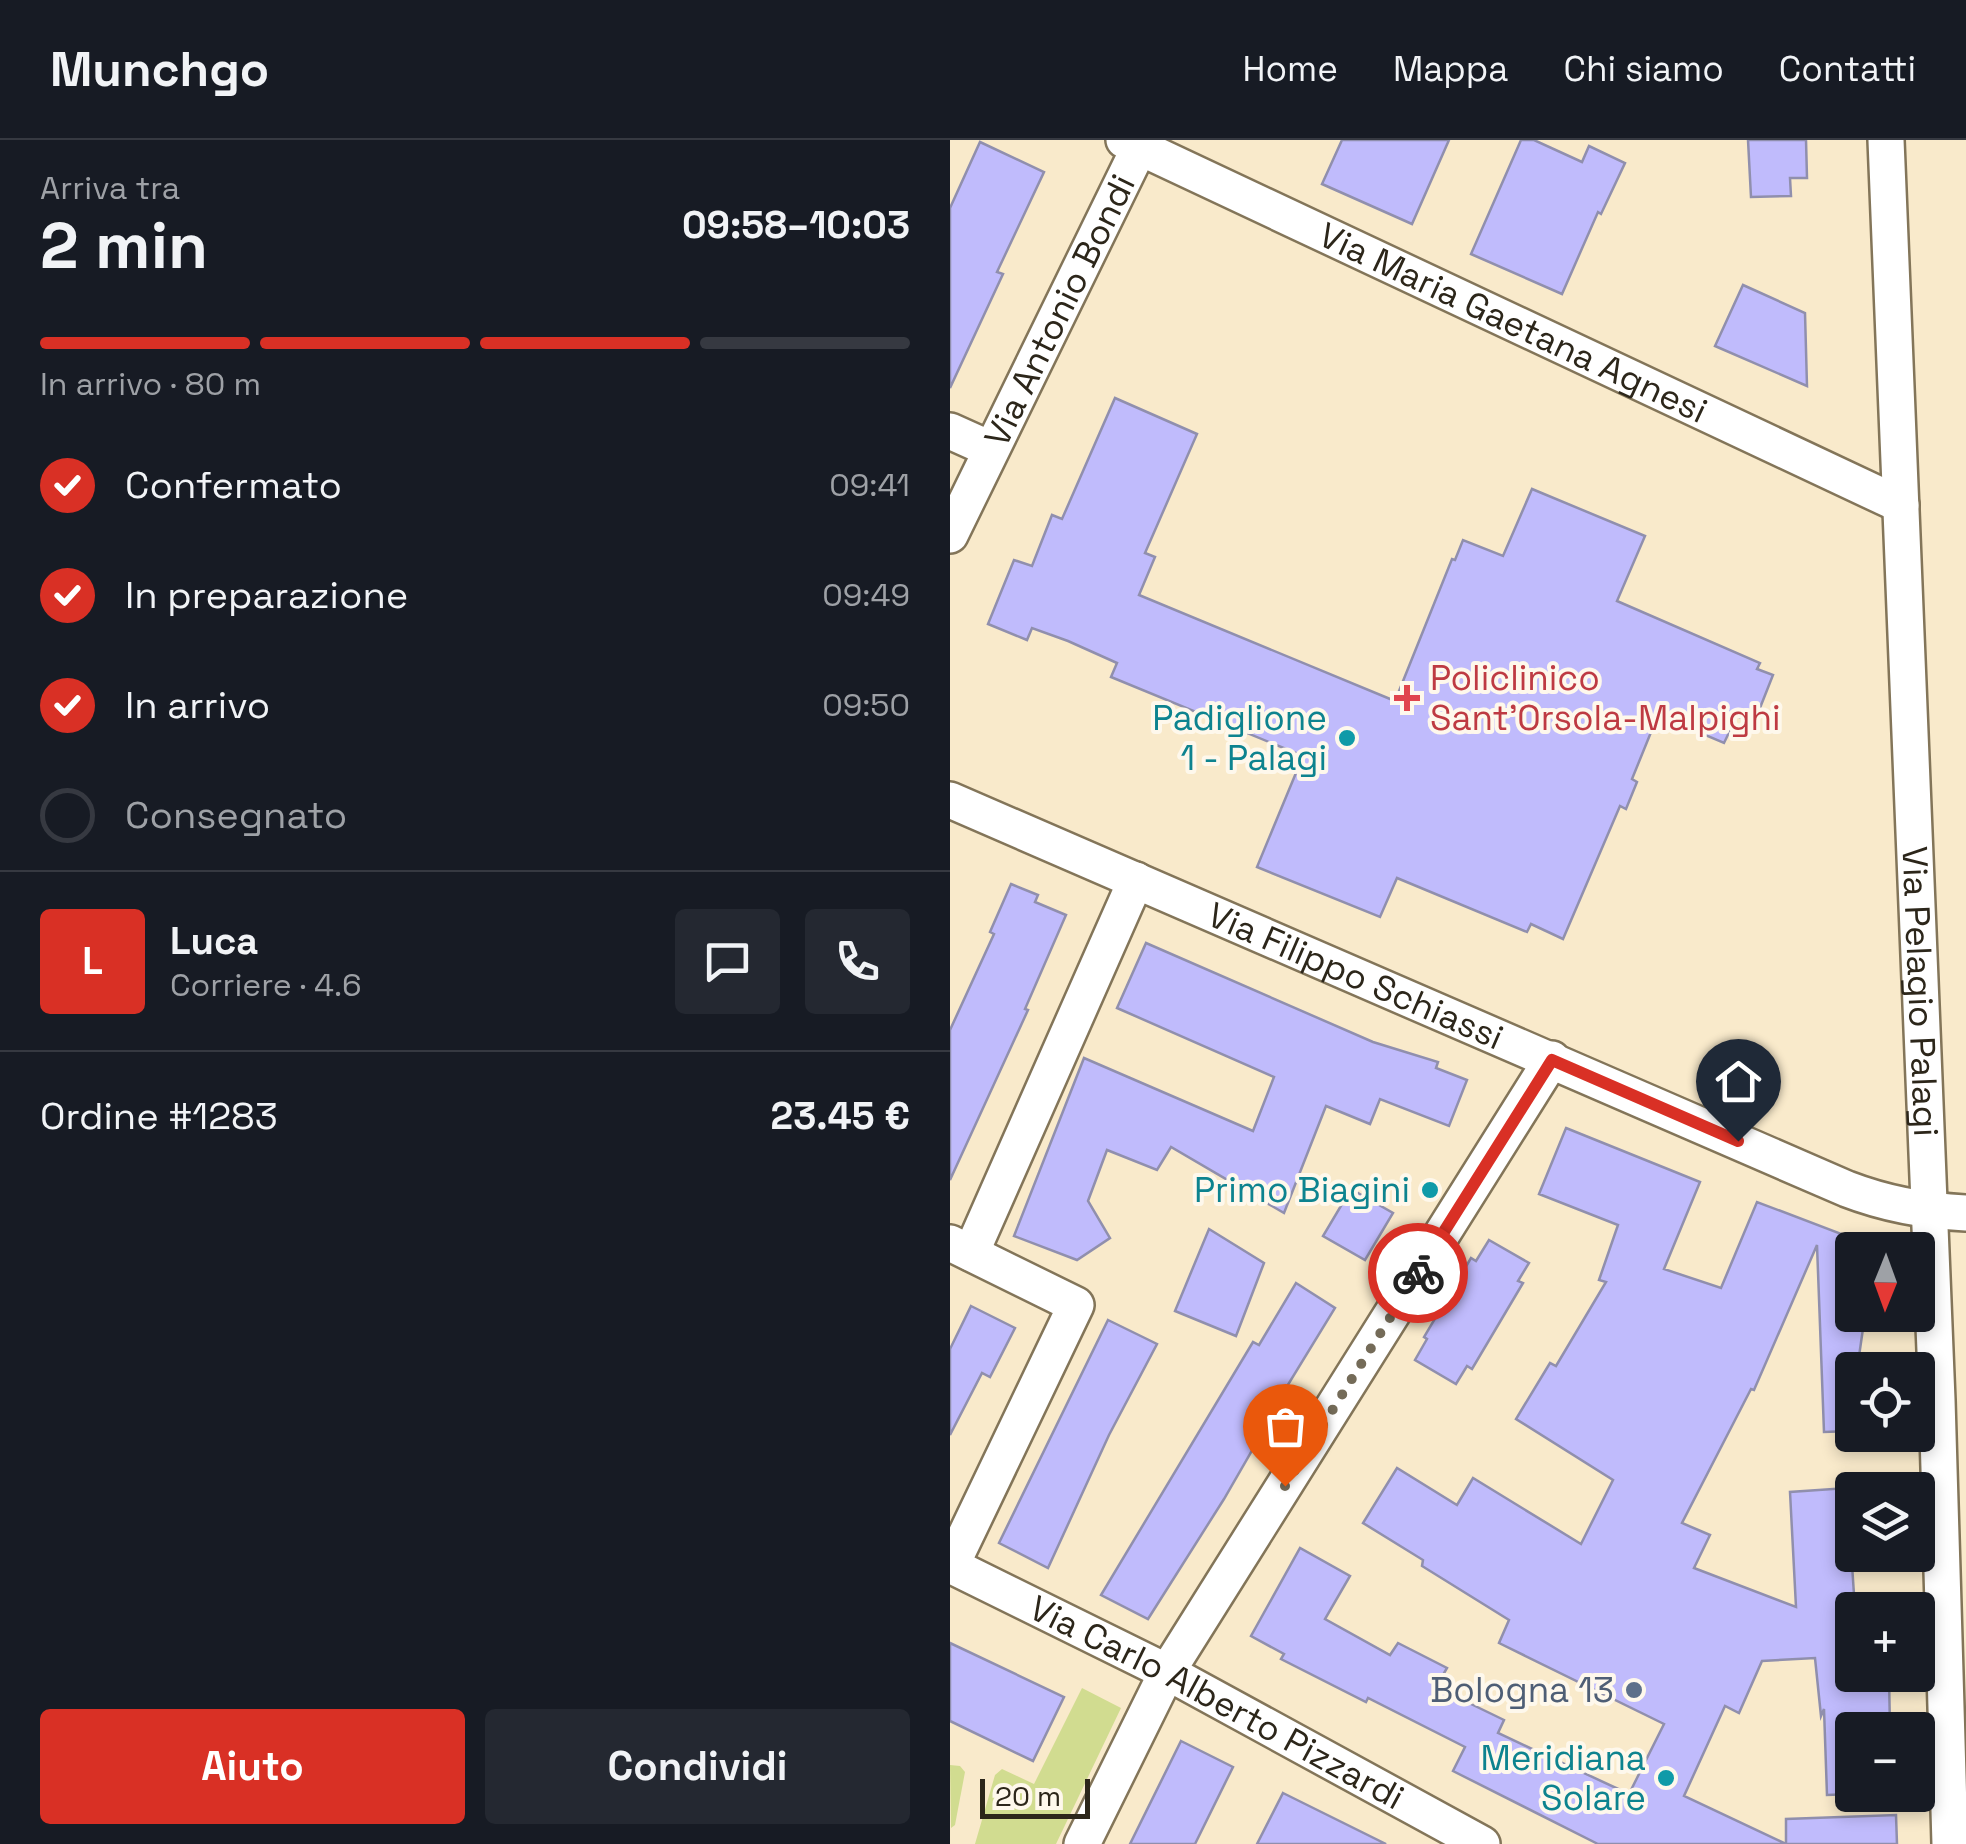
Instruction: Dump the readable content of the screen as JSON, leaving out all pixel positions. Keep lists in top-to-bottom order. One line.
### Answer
{"streets":{"street":["Via Antonio Bondi","Via Maria Gaetana Agnesi","Via Filippo Schiassi","Via Pelagio Palagi","Via Carlo Alberto Pizzardi"]},"crossings":[["Via Antonio Bondi","Via Maria Gaetana Agnesi"],["Via Maria Gaetana Agnesi","Via Pelagio Palagi"],["Via Filippo Schiassi","Via Pelagio Palagi"]],"places":{"health":["Policlinico Sant'Orsola-Malpighi"],"other":["Padiglione 1 - Palagi","Primo Biagini","Bologna 13","Meridiana Solare"]},"scale_bar":"20 m","north":"bottom","page":{"header":"Munchgo","nav":["Home","Mappa","Chi siamo","Contatti"],"heading":["2 min","Arriva tra","09:58–10:03"],"panel":["Luca","Corriere · 4.6","Ordine #1283","23.45 €"],"bar":"In arrivo · 80 m","list":[["Confermato","09:41"],["In preparazione","09:49"],["In arrivo","09:50"],"Consegnato"],"round":"L","map_buttons":["+","−"],"buttons":["Aiuto","Condividi"],"scale":"20 m"}}
